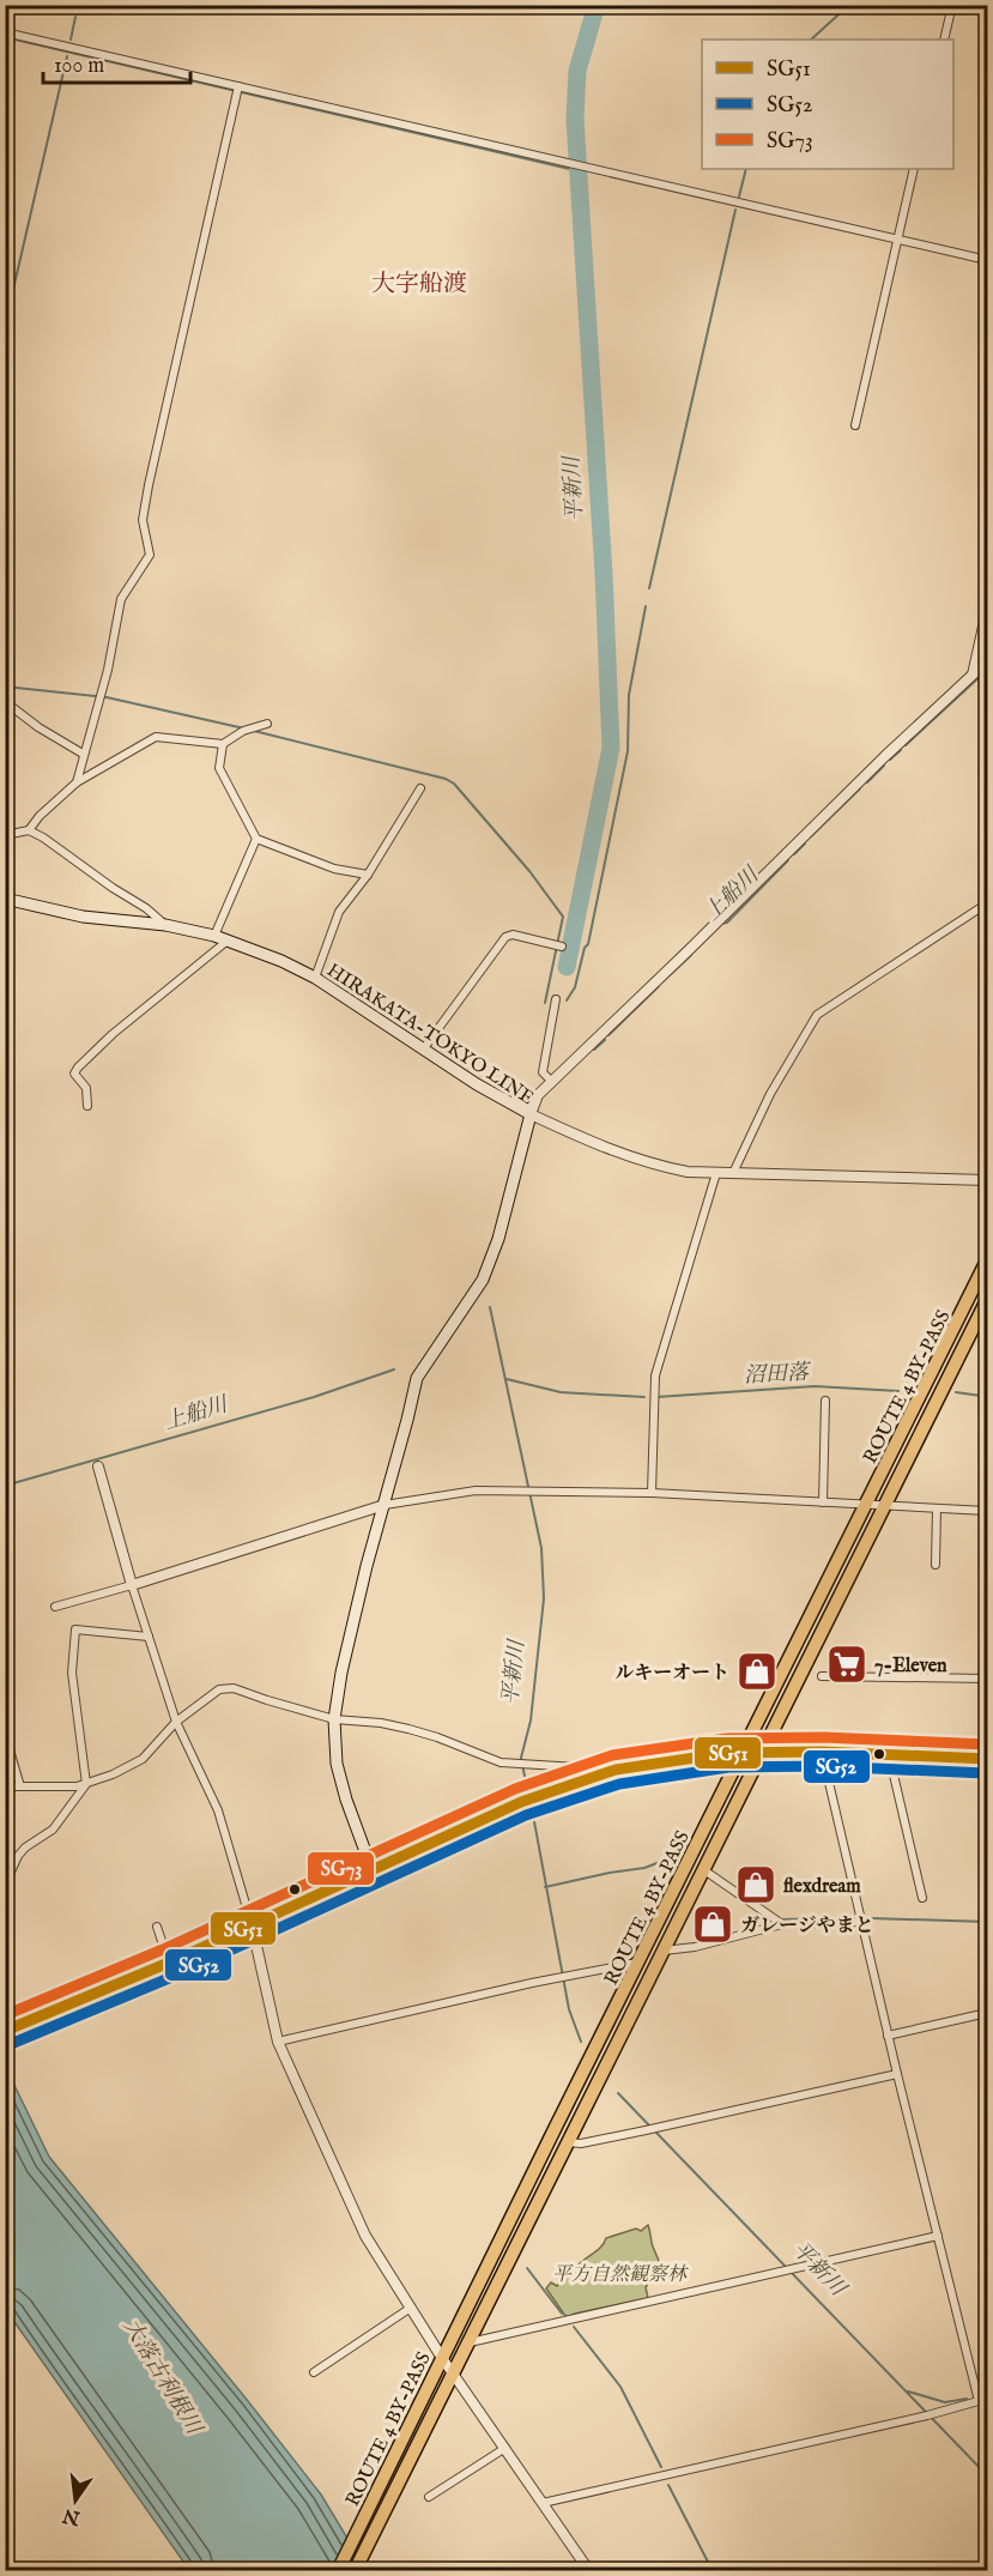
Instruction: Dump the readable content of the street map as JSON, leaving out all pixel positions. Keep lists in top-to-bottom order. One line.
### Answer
{"streets":{"main road":["HIRAKATA-TOKYO LINE","ROUTE 4 BY-PASS"]},"districts":["大字船渡"],"water":["平新川","上船川","沼田落","大落古利根川"],"parks":["平方自然観察林"],"places":{"supermarket":["7-Eleven"],"shop":["ルキーオート","flexdream","ガレージやまと"]},"lines":["transit line SG73","transit line SG51","transit line SG52"],"legend":["SG51","SG52","SG73"],"scale_bar":"100 m","north":"bottom"}
